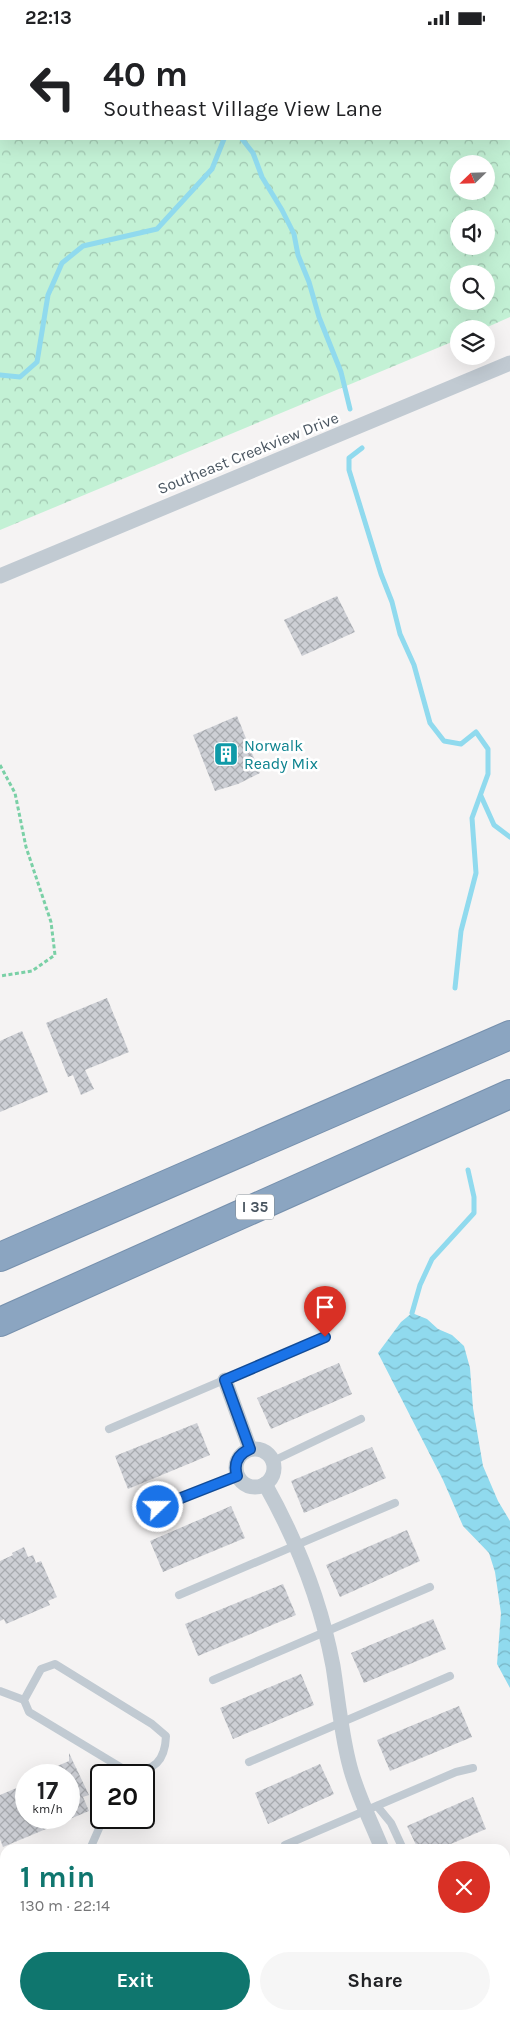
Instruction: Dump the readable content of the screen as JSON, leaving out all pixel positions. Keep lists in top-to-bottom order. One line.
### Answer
{"streets":{"highway":["I 35"],"street":["Southeast Creekview Drive"]},"places":{"building":["Norwalk Ready Mix"]},"north":"bottom left","page":{"status":"22:13","turn":["40 m","Southeast Village View Lane"],"speed":"17 km/h","limit":"20","heading":["1 min","130 m · 22:14"],"buttons":["Exit","Share"]}}
